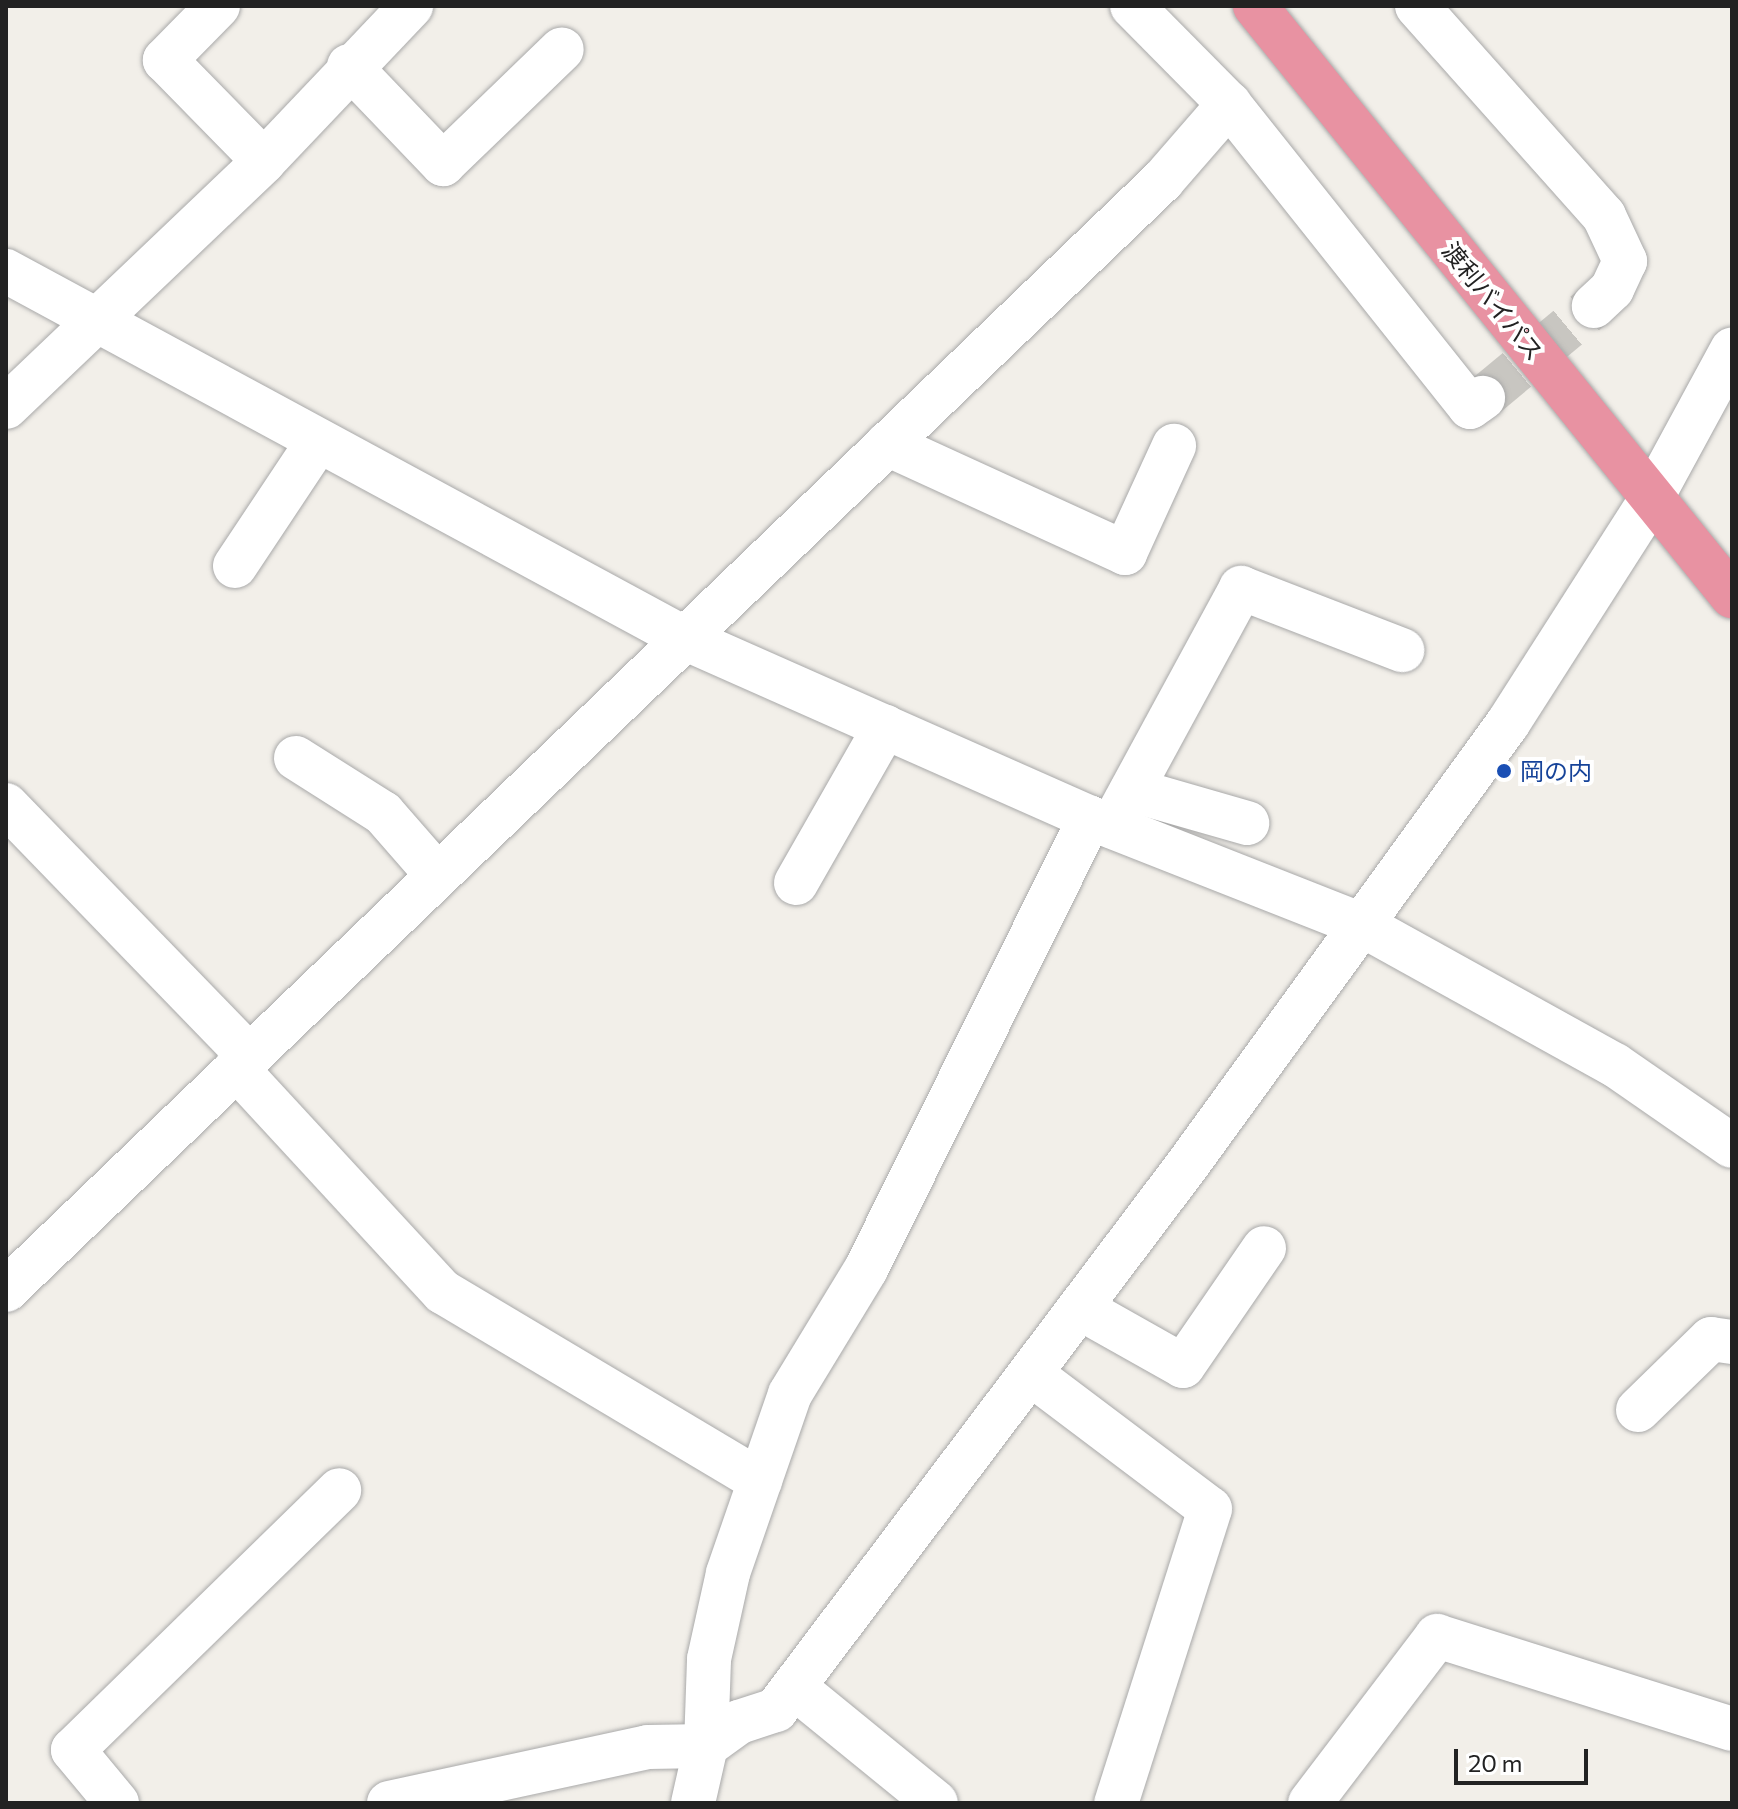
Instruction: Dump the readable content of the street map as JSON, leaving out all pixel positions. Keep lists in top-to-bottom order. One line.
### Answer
{"streets":{"highway":["渡利バイパス"]},"places":["岡の内"],"scale_bar":"20 m"}
